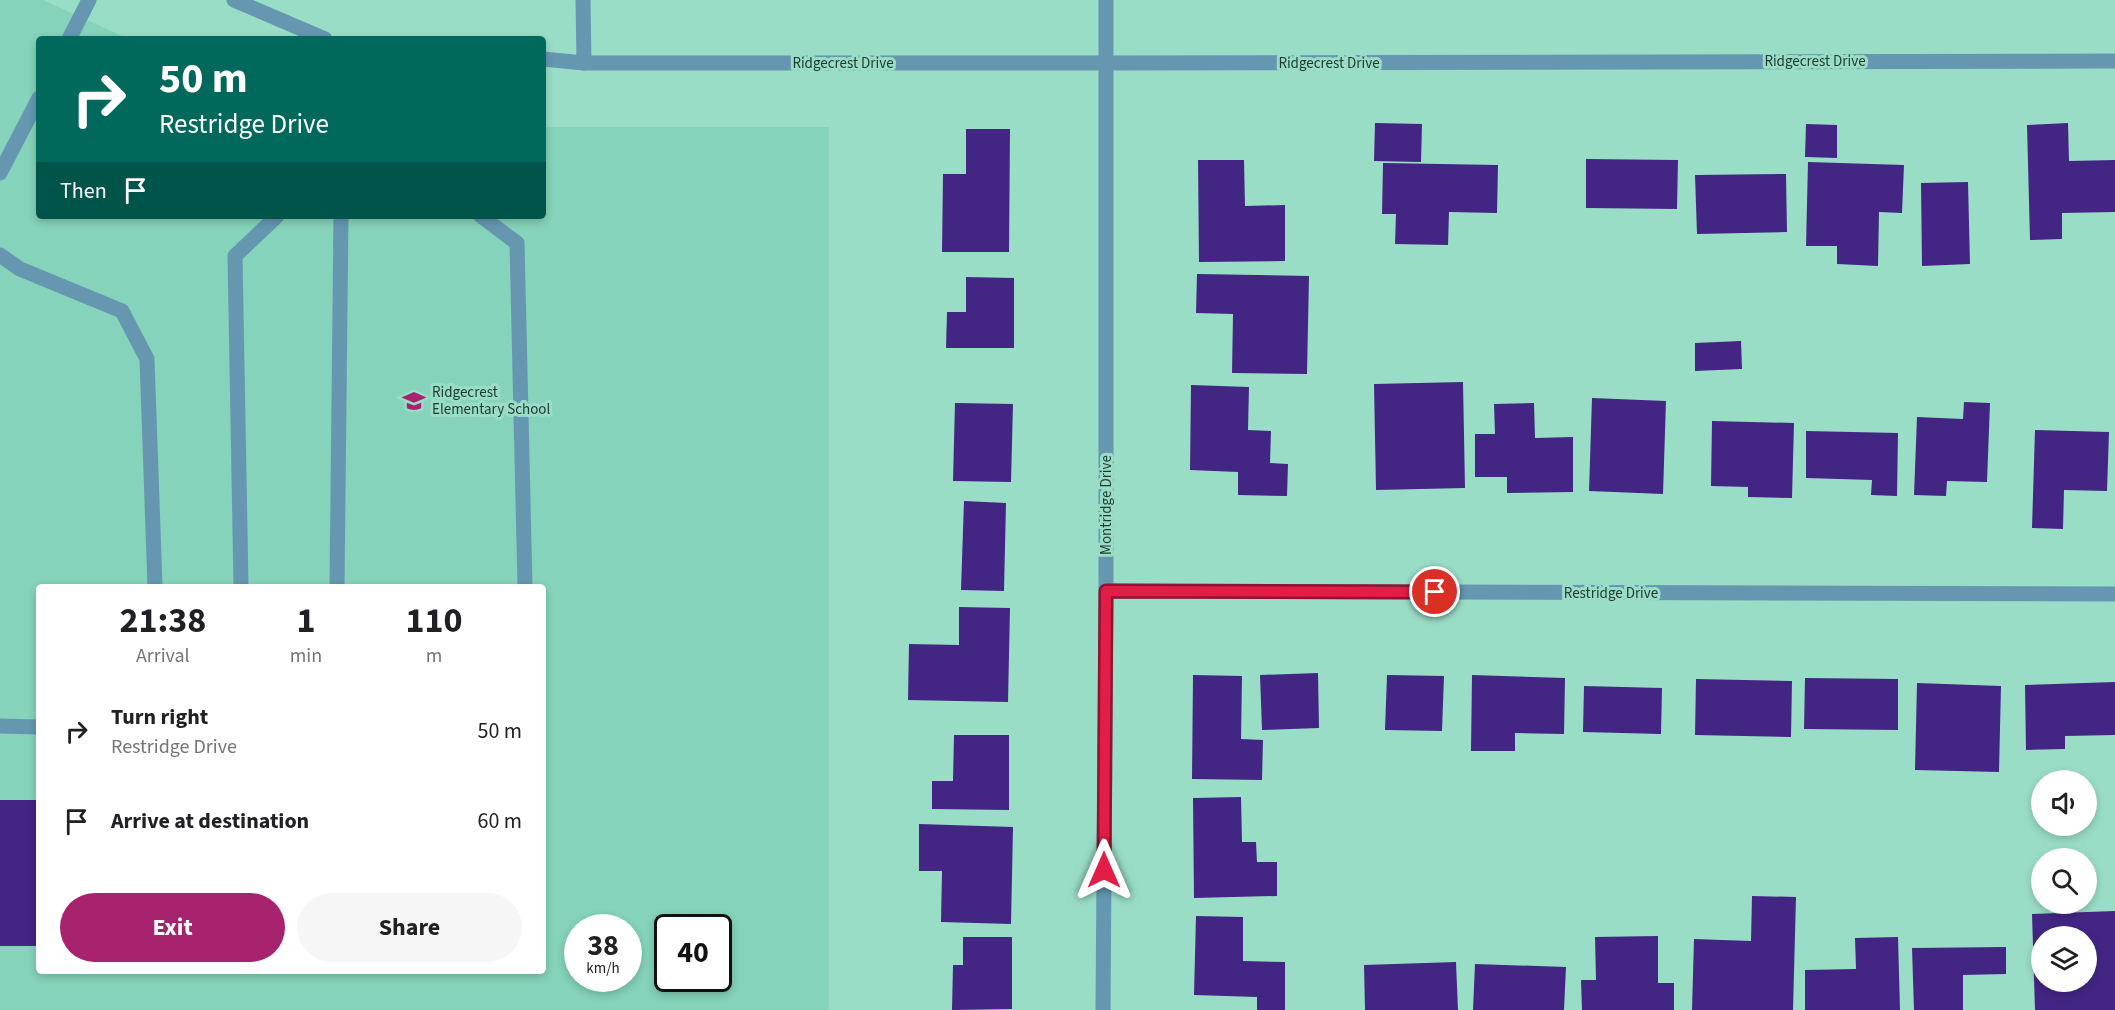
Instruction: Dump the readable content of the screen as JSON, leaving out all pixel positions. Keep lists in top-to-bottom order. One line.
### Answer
{"streets":{"street":["Ridgecrest Drive","Montridge Drive","Restridge Drive"]},"crossings":[["Ridgecrest Drive","Montridge Drive"],["Montridge Drive","Restridge Drive"]],"places":{"school or university":["Ridgecrest Elementary School"]},"page":{"turn":["50 m","Restridge Drive"],"then":"Then","eta":["21:38","Arrival","1","min","110","m"],"list":[{"name":"Turn right","note":"Restridge Drive","value":"50 m"},{"name":"Arrive at destination","value":"60 m"}],"buttons":["Exit","Share"],"speed":"38 km/h","limit":"40"}}
